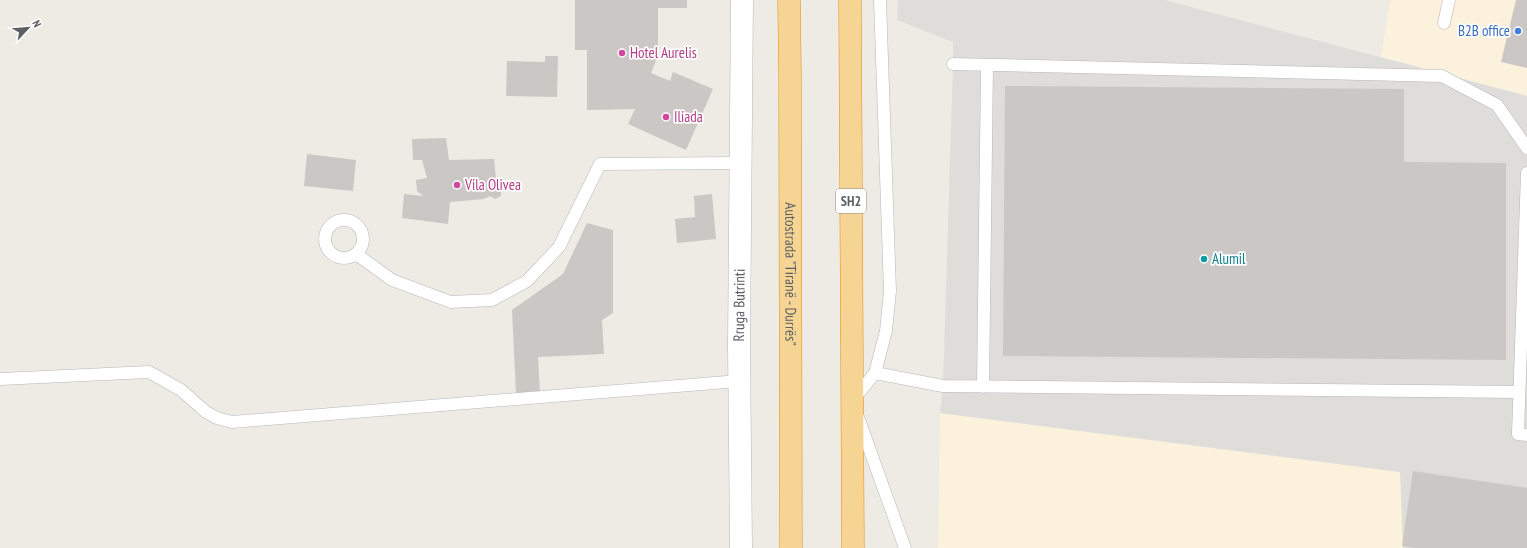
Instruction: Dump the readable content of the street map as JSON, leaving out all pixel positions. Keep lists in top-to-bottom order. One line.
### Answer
{"streets":{"highway":["SH2","Autostrada \"Tiranë - Durrës\""],"main road":["Rruga Butrinti"]},"places":["B2B office","Hotel Aurelis","Iliada","Vila Olivea","Alumil"],"north":"top right"}
